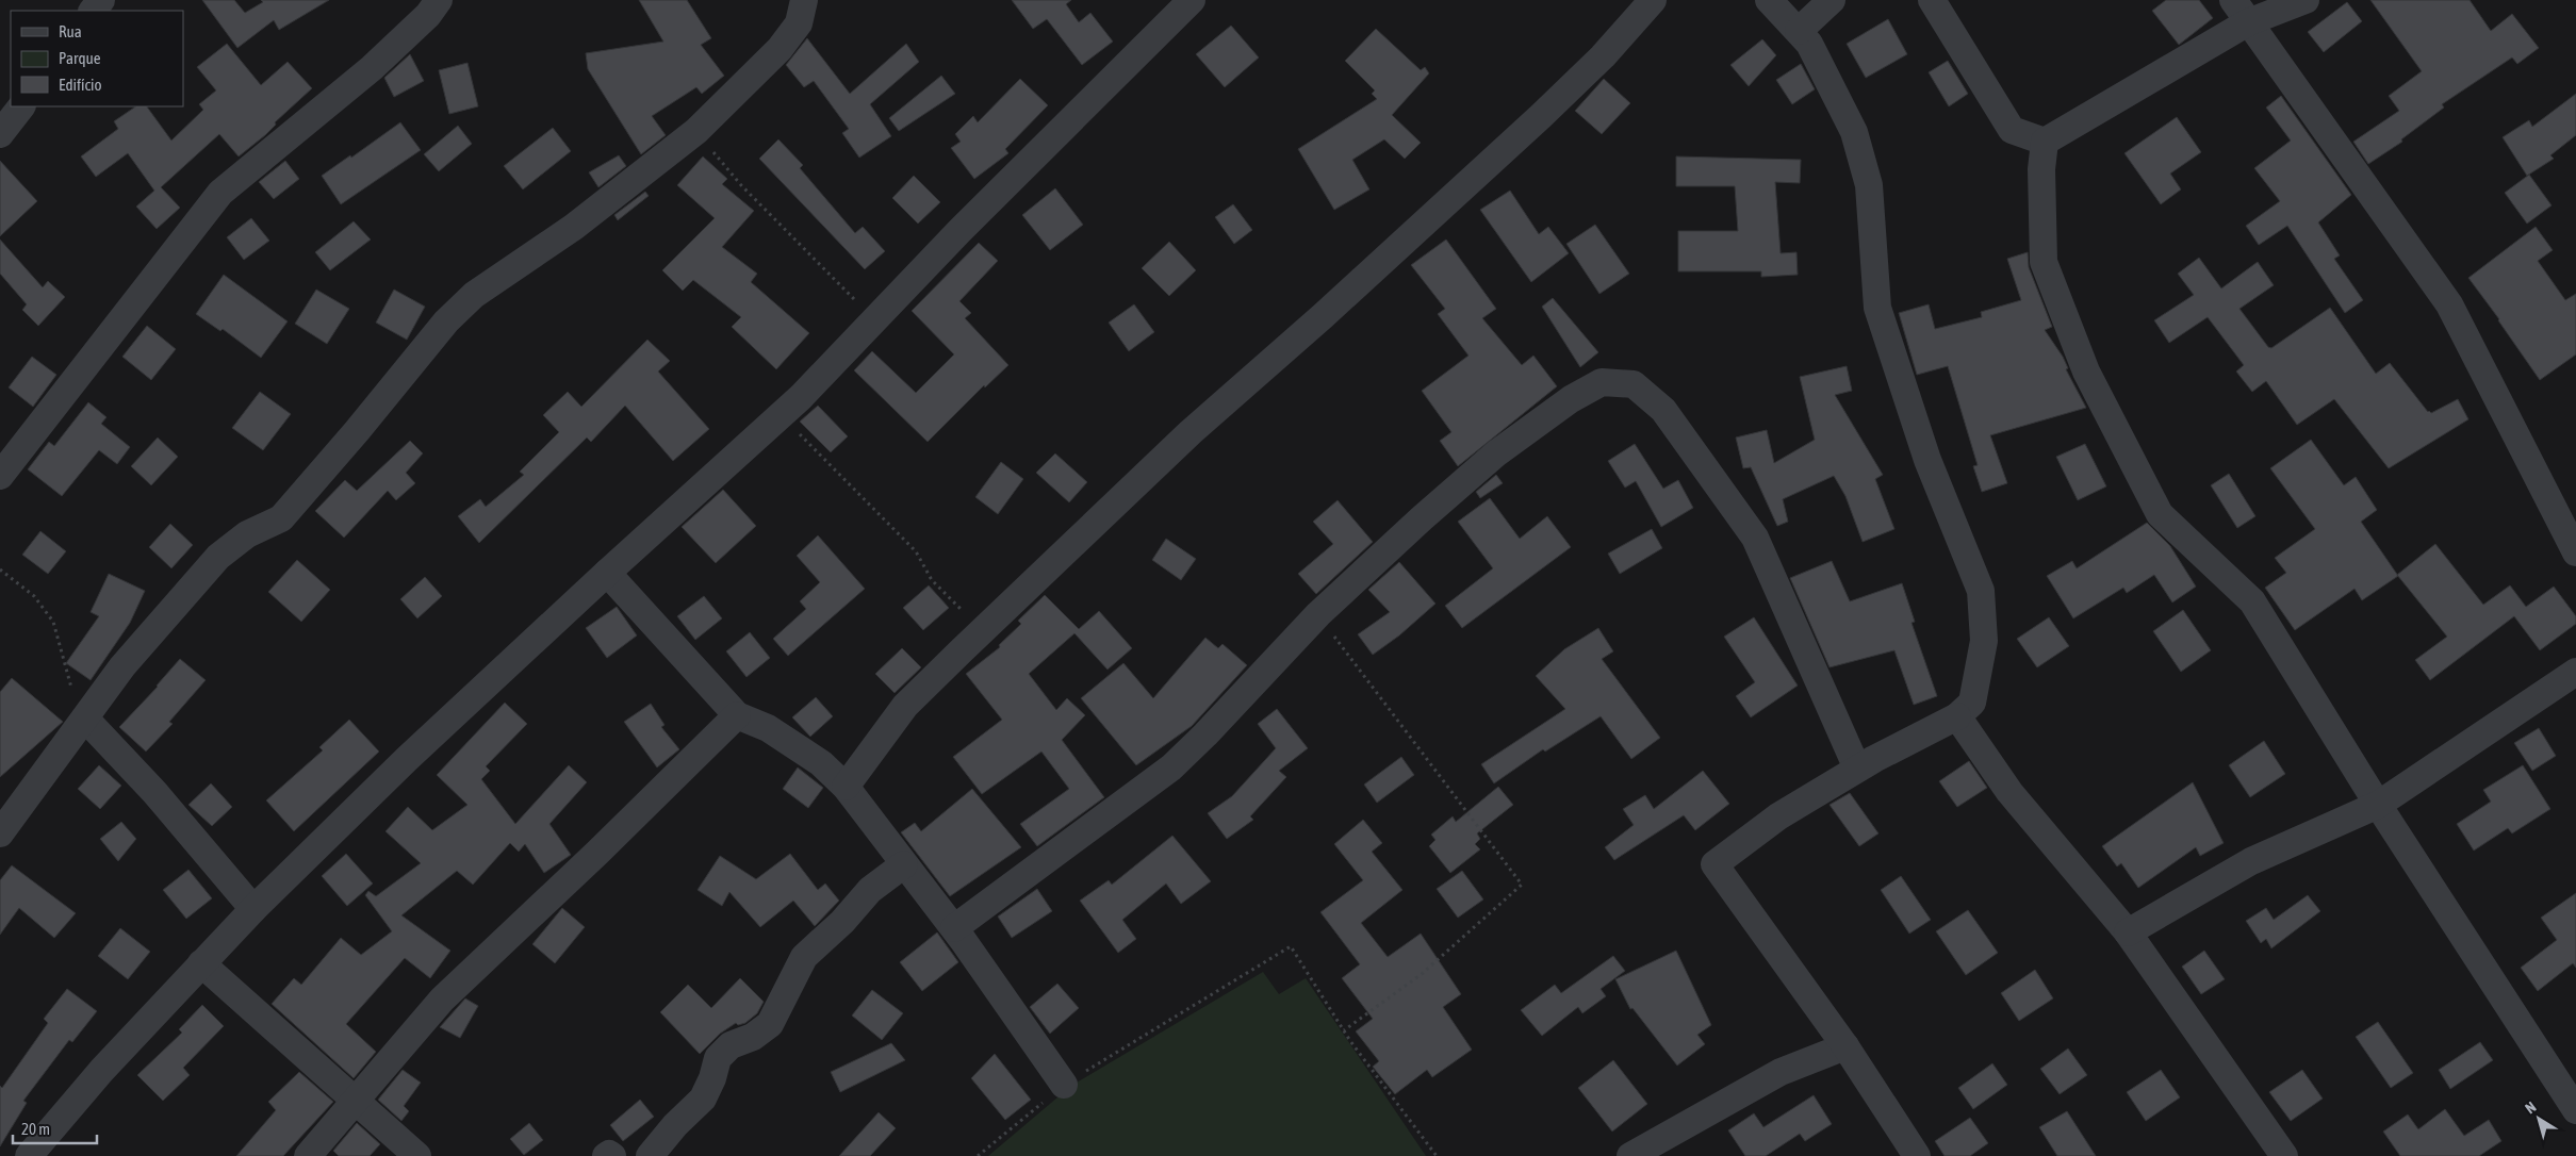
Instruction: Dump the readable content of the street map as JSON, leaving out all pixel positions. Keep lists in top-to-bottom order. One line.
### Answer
{"legend":["Rua","Parque","Edifício"],"scale_bar":"20 m","north":"top left"}
